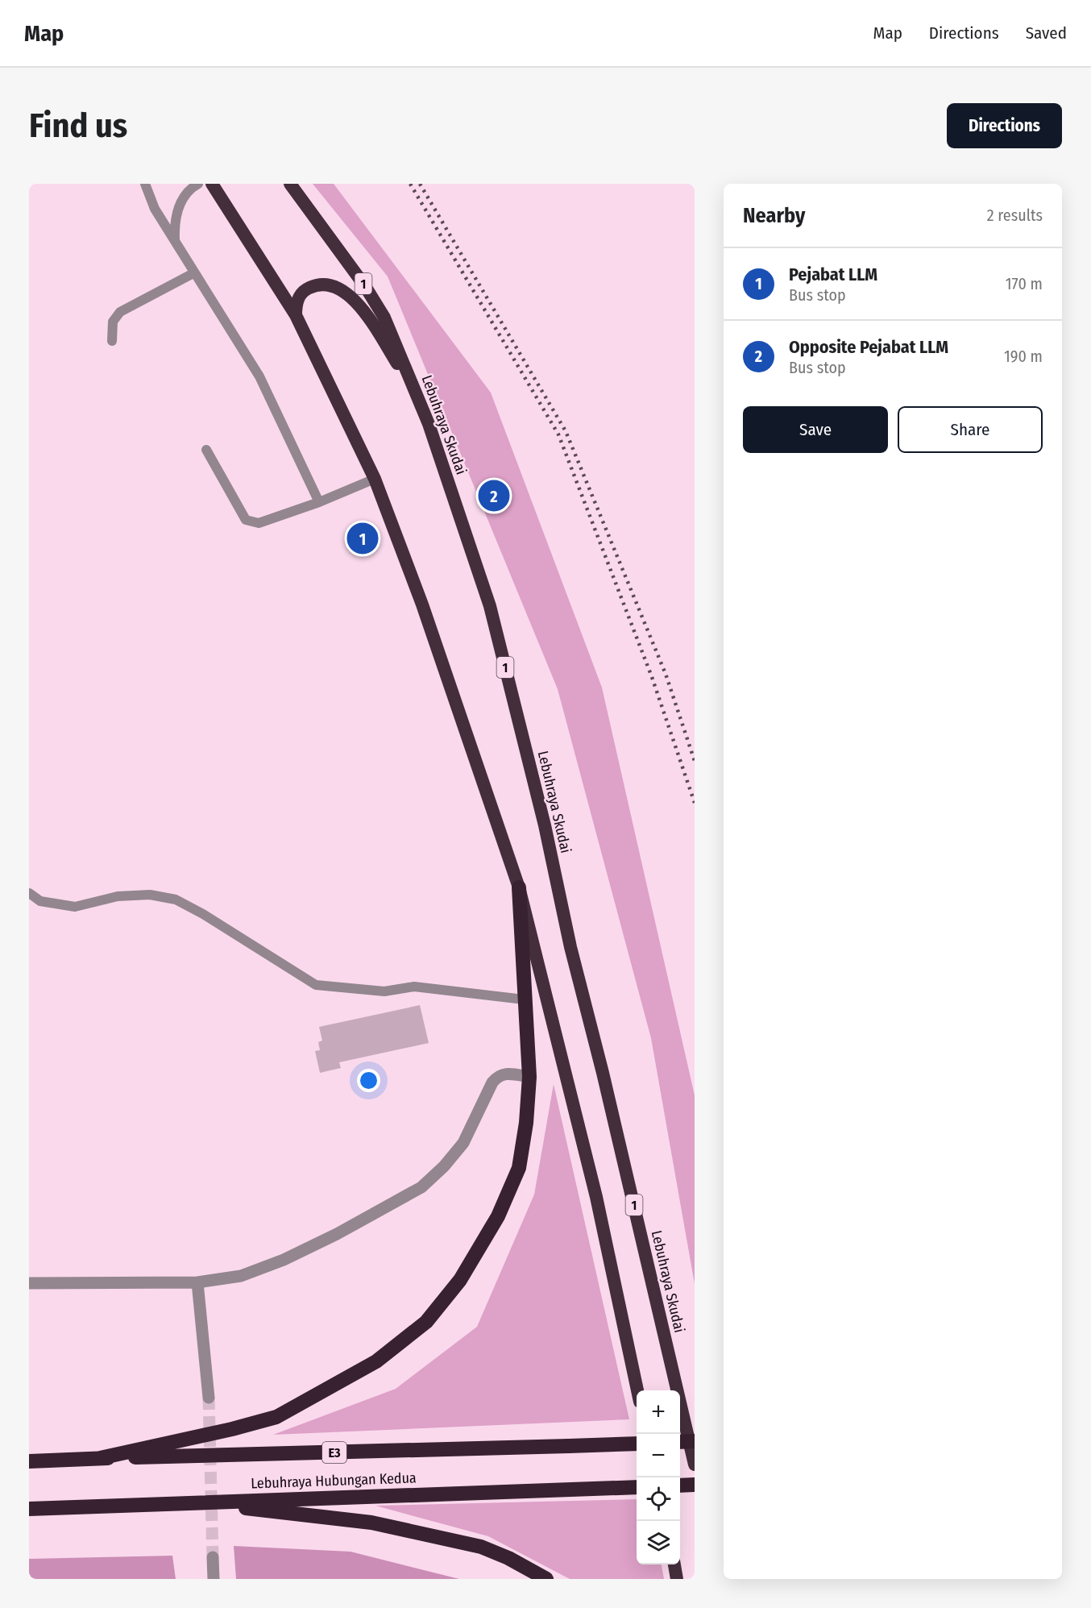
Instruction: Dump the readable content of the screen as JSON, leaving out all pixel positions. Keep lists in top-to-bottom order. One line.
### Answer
{"streets":{"highway":["1","Lebuhraya Skudai","E3","Lebuhraya Hubungan Kedua"]},"page":{"header":"Map","nav":["Map","Directions","Saved"],"buttons":["Directions",["Save","Share"]],"title":"Find us","heading":["Nearby","2 results"],"list":[{"mark":"1","name":"Pejabat LLM","note":"Bus stop","value":"170 m"},{"mark":"2","name":"Opposite Pejabat LLM","note":"Bus stop","value":"190 m"}],"pins":["2","1"],"map_buttons":["+","−"]}}
